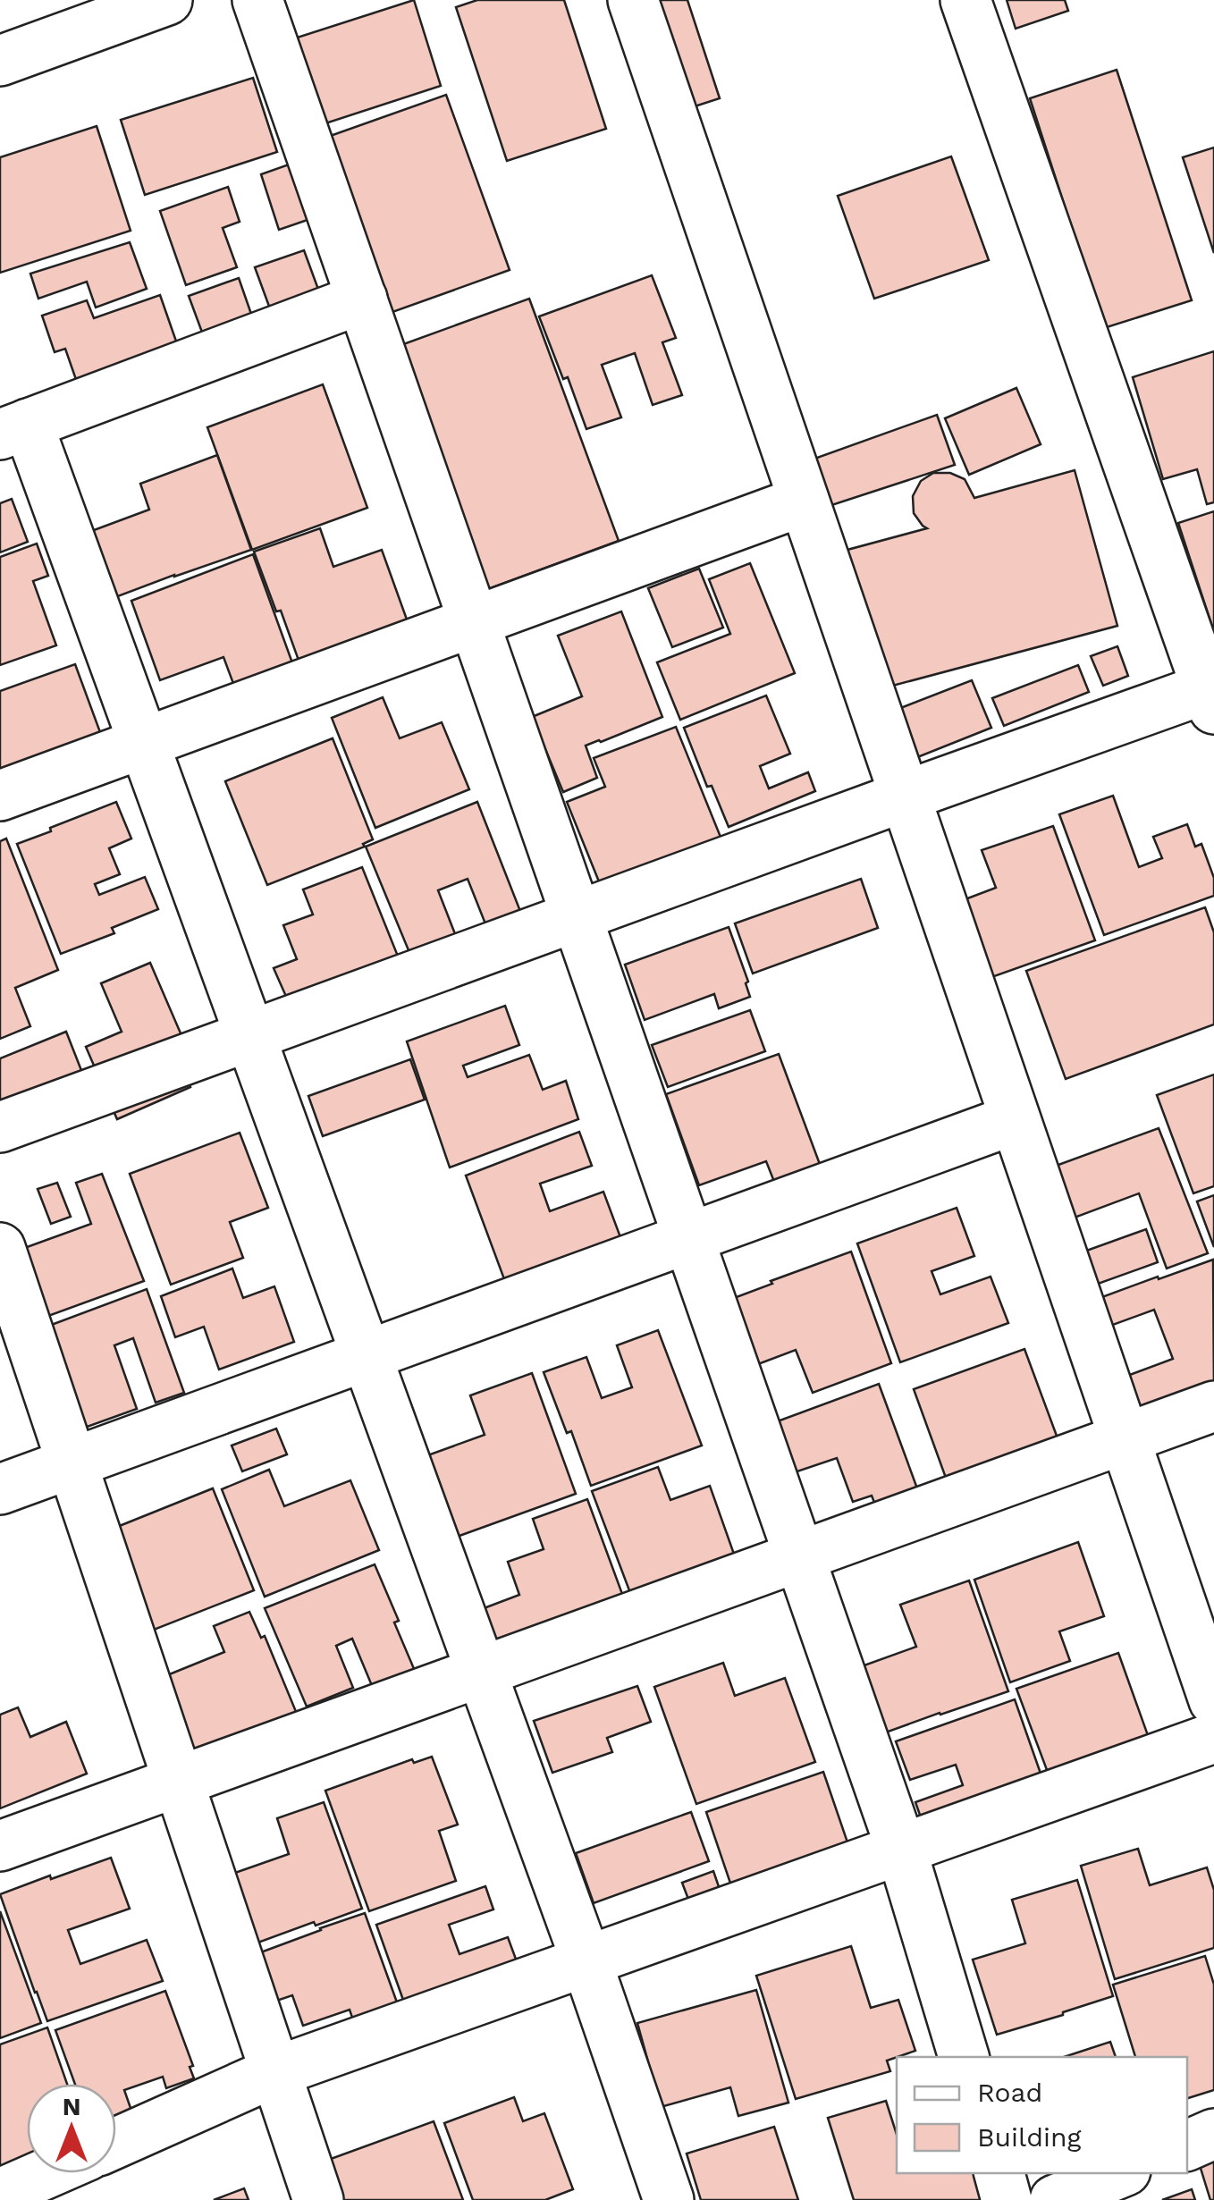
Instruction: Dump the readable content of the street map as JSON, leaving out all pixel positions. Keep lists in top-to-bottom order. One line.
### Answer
{"legend":["Road","Building"],"north":"top"}
